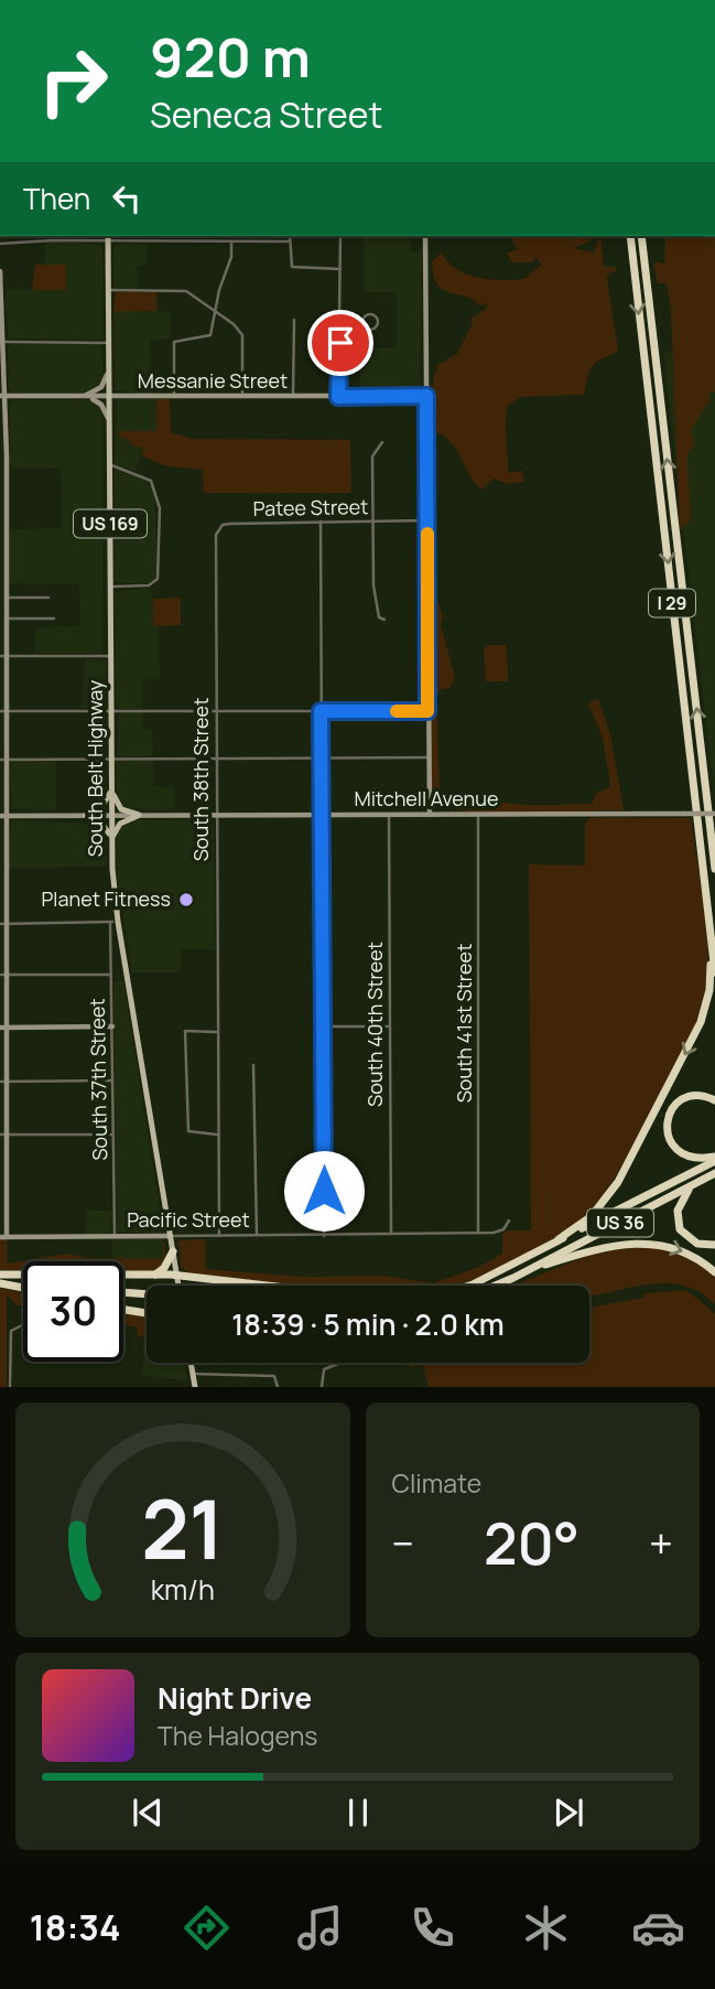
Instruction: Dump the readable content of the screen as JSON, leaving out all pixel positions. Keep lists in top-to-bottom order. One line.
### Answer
{"streets":{"highway":["I 29","US 36"],"main road":["US 169","South Belt Highway"],"street":["Messanie Street","Patee Street","South 38th Street","Mitchell Avenue","South 41st Street","South 40th Street","South 37th Street","Pacific Street"]},"crossings":[["Messanie Street","South Belt Highway"],["Patee Street","South 38th Street"],["South Belt Highway","Mitchell Avenue"],["South Belt Highway","South 37th Street"],["South Belt Highway","Pacific Street"],["South 38th Street","Mitchell Avenue"],["South 38th Street","Pacific Street"],["Mitchell Avenue","South 41st Street"],["Mitchell Avenue","South 40th Street"],["South 41st Street","Pacific Street"],["South 40th Street","Pacific Street"],["South 37th Street","Pacific Street"]],"places":["Planet Fitness"],"page":{"turn":["920 m","Seneca Street"],"then":"Then","limit":"30","trip":"18:39 · 5 min · 2.0 km","tile":"Climate","heat":["−","20°","+"],"song":["Night Drive","The Halogens"],"tabs":"18:34","gauge":["21","km/h"]}}
